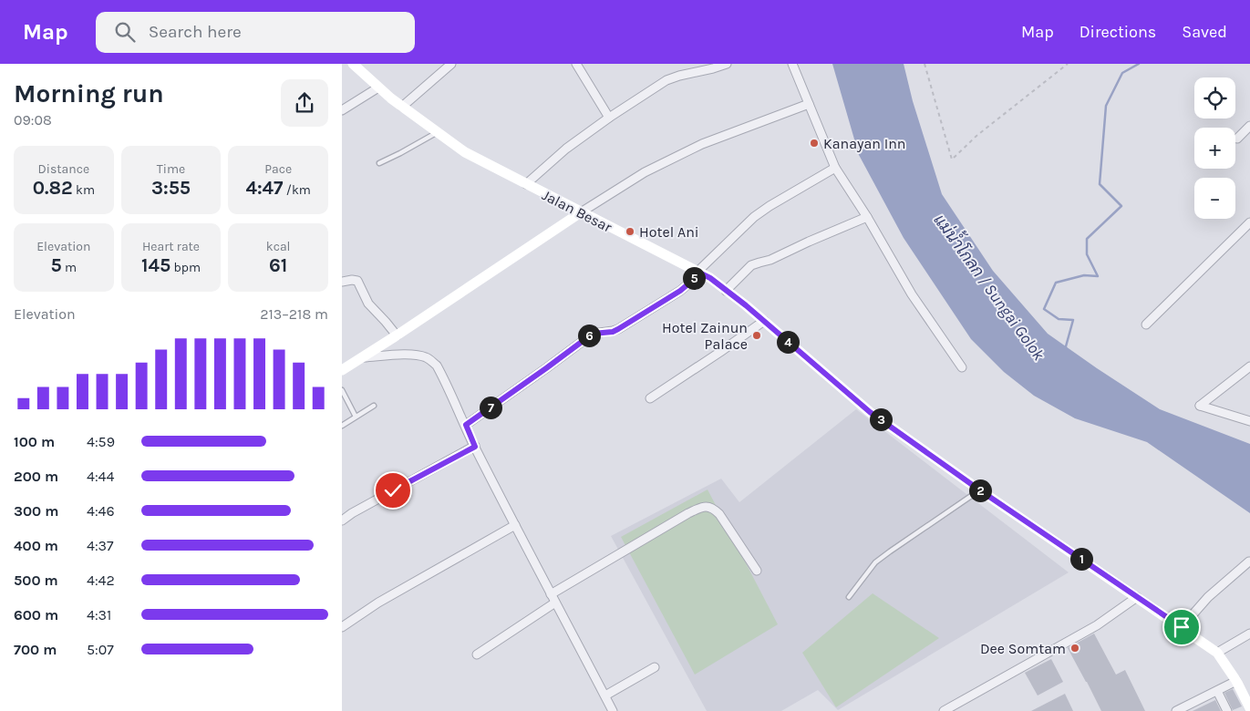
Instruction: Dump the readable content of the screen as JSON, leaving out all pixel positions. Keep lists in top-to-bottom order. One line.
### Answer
{"streets":{"main road":["Jalan Besar"]},"water":["แม่น้ำโกลก / Sungai Golok"],"places":["Kanayan Inn","Hotel Ani","Hotel Zainun Palace","Dee Somtam"],"page":{"header":"Map","search":"Search here","nav":["Map","Directions","Saved"],"heading":["Morning run","09:08"],"map_buttons":["+","−"],"stats":[["Distance","0.82 km"],["Time","3:55"],["Pace","4:47 /km"],["Elevation","5 m"],["Heart rate","145 bpm"],["kcal","61"]],"pins":["5","6","4","7","3","2","1"],"chart":["Elevation","213–218 m"],"list":[{"name":"100 m","note":"4:59"},{"name":"200 m","note":"4:44"},{"name":"300 m","note":"4:46"},{"name":"400 m","note":"4:37"},{"name":"500 m","note":"4:42"},{"name":"600 m","note":"4:31"},{"name":"700 m","note":"5:07"}]}}
